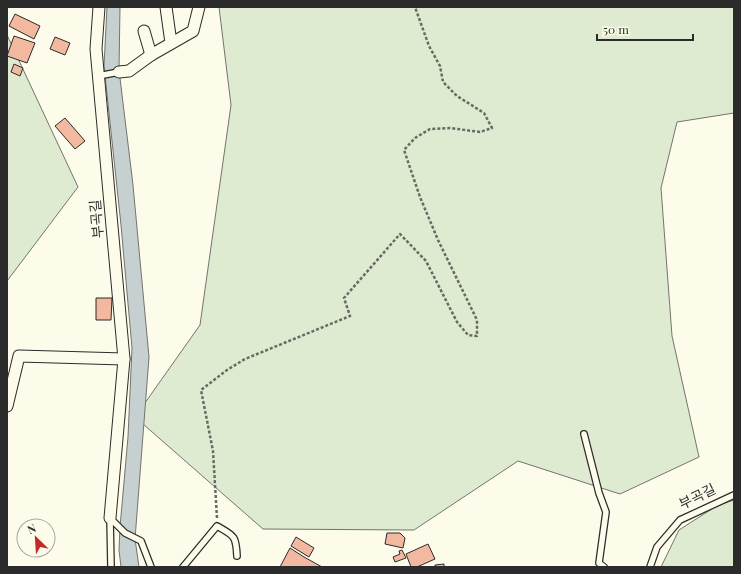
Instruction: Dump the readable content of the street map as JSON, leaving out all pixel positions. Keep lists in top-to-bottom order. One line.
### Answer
{"streets":{"street":["부곡길"]},"scale_bar":"50 m","north":"top left"}
